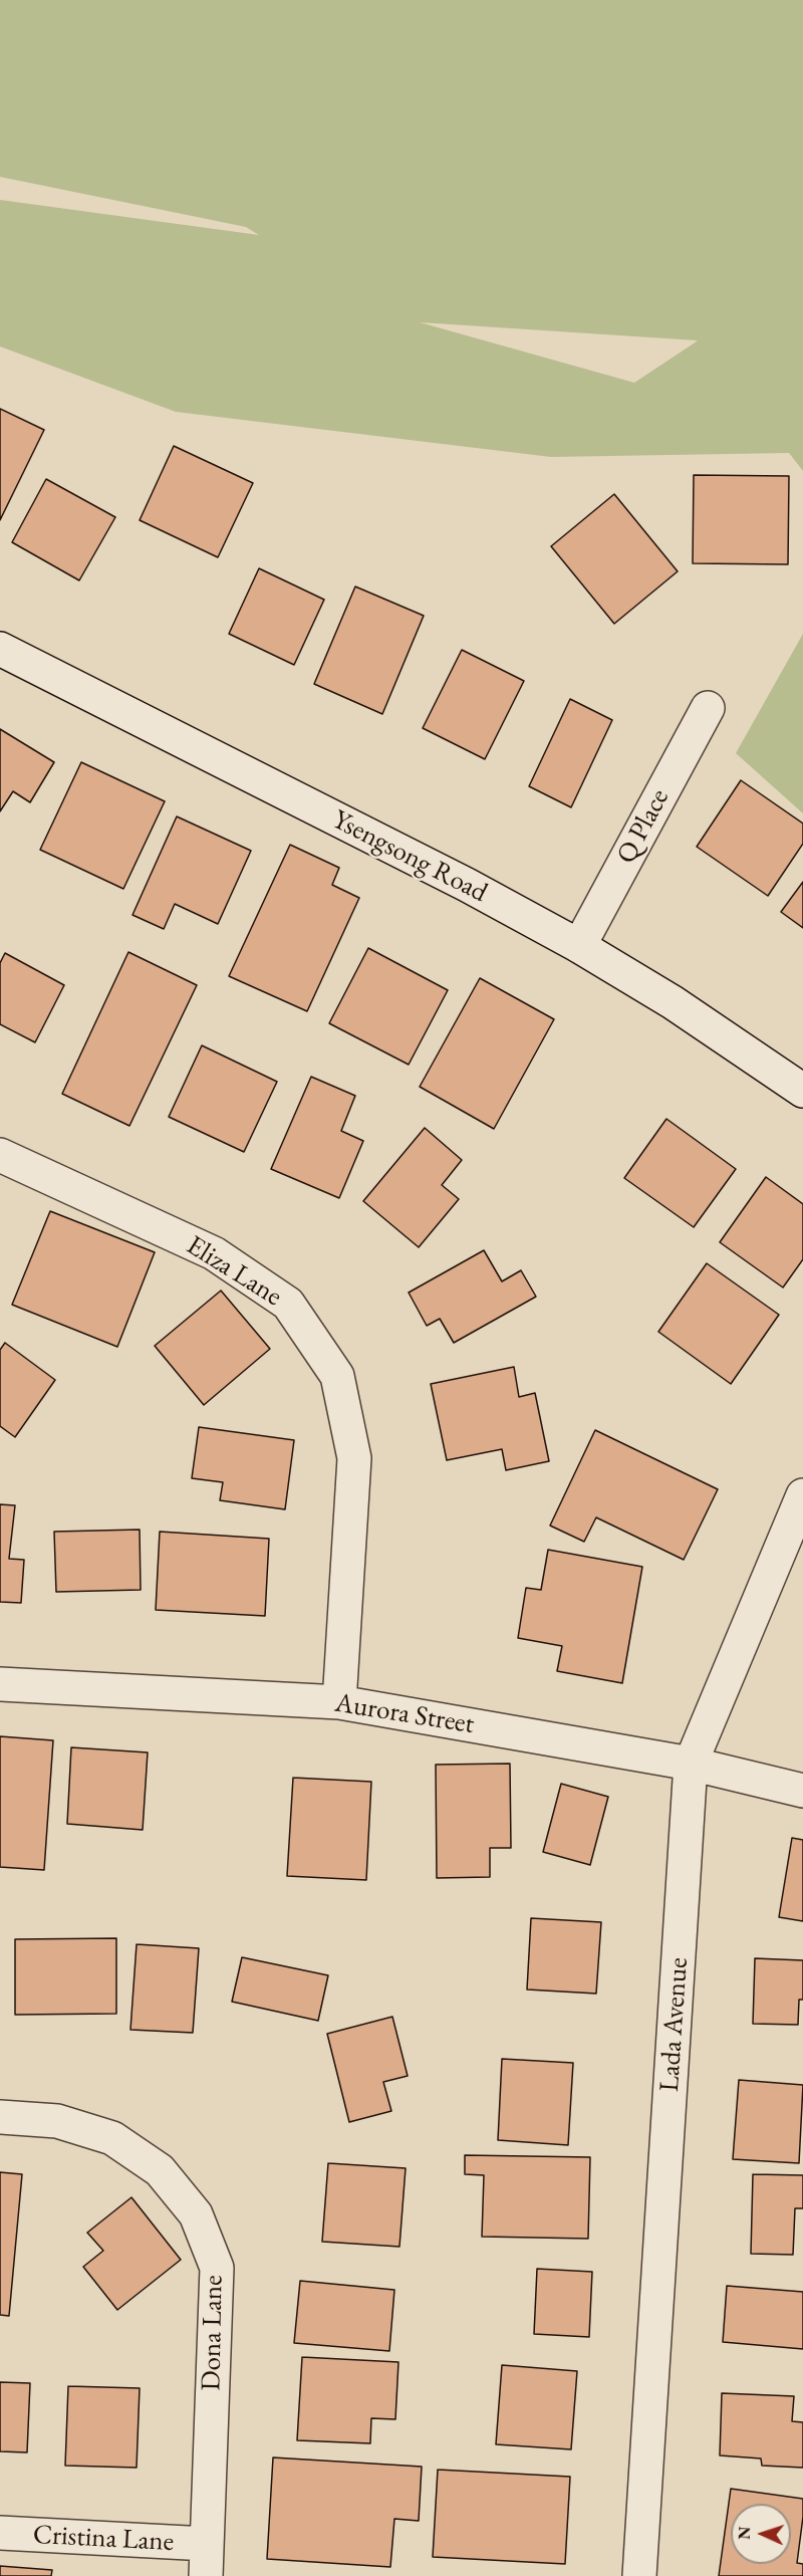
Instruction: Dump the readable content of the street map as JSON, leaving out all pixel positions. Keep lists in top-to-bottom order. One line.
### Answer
{"streets":{"street":["Q Place","Ysengsong Road","Eliza Lane","Aurora Street","Lada Avenue","Dona Lane","Cristina Lane"]},"crossings":[["Q Place","Ysengsong Road"],["Eliza Lane","Aurora Street"],["Aurora Street","Lada Avenue"],["Dona Lane","Cristina Lane"]],"north":"left"}
